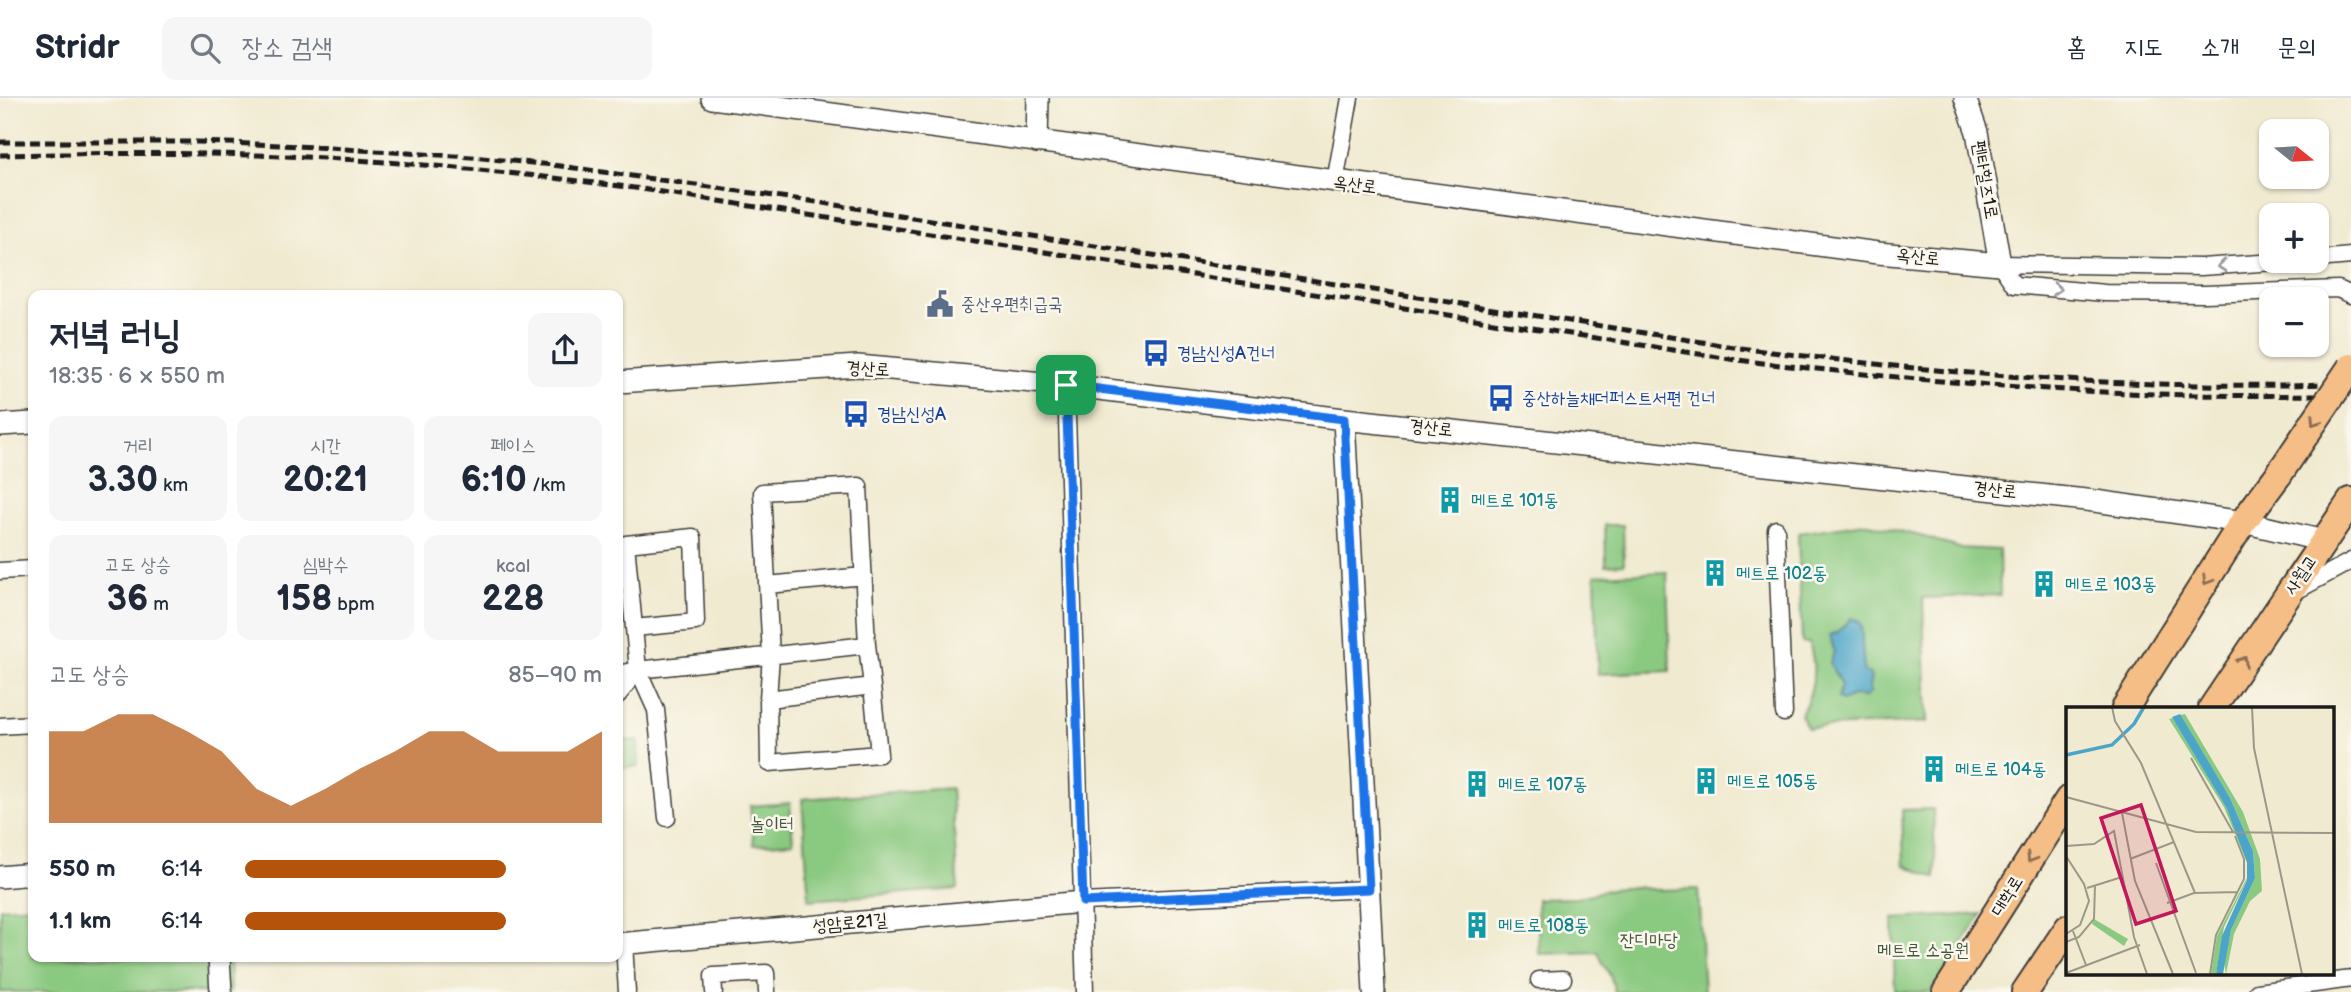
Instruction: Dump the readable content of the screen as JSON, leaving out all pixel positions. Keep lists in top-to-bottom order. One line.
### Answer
{"streets":{"main road":["사월교","대학로"],"street":["펜타힐즈1로","옥산로","경산로","성암로21길"]},"crossings":[["펜타힐즈1로","옥산로"],["경산로","사월교"]],"parks":["놀이터","잔디마당","메트로 소공원"],"places":{"public building":["중산우편취급국"],"bus stop":["경남신성A건너","중산하늘채더퍼스트서편 건너","경남신성A"],"building":["메트로 101동","메트로 102동","메트로 103동","메트로 104동","메트로 105동","메트로 107동","메트로 108동"]},"north":"right","page":{"header":"Stridr","search":"장소 검색","nav":["홈","지도","소개","문의"],"map_buttons":["+","−"],"heading":["저녁 러닝","18:35 · 6 × 550 m"],"stats":[["거리","3.30 km"],["시간","20:21"],["페이스","6:10 /km"],["고도 상승","36 m"],["심박수","158 bpm"],["kcal","228"]],"chart":["고도 상승","85–90 m"],"list":[{"name":"550 m","note":"6:14"},{"name":"1.1 km","note":"6:14"}]}}
